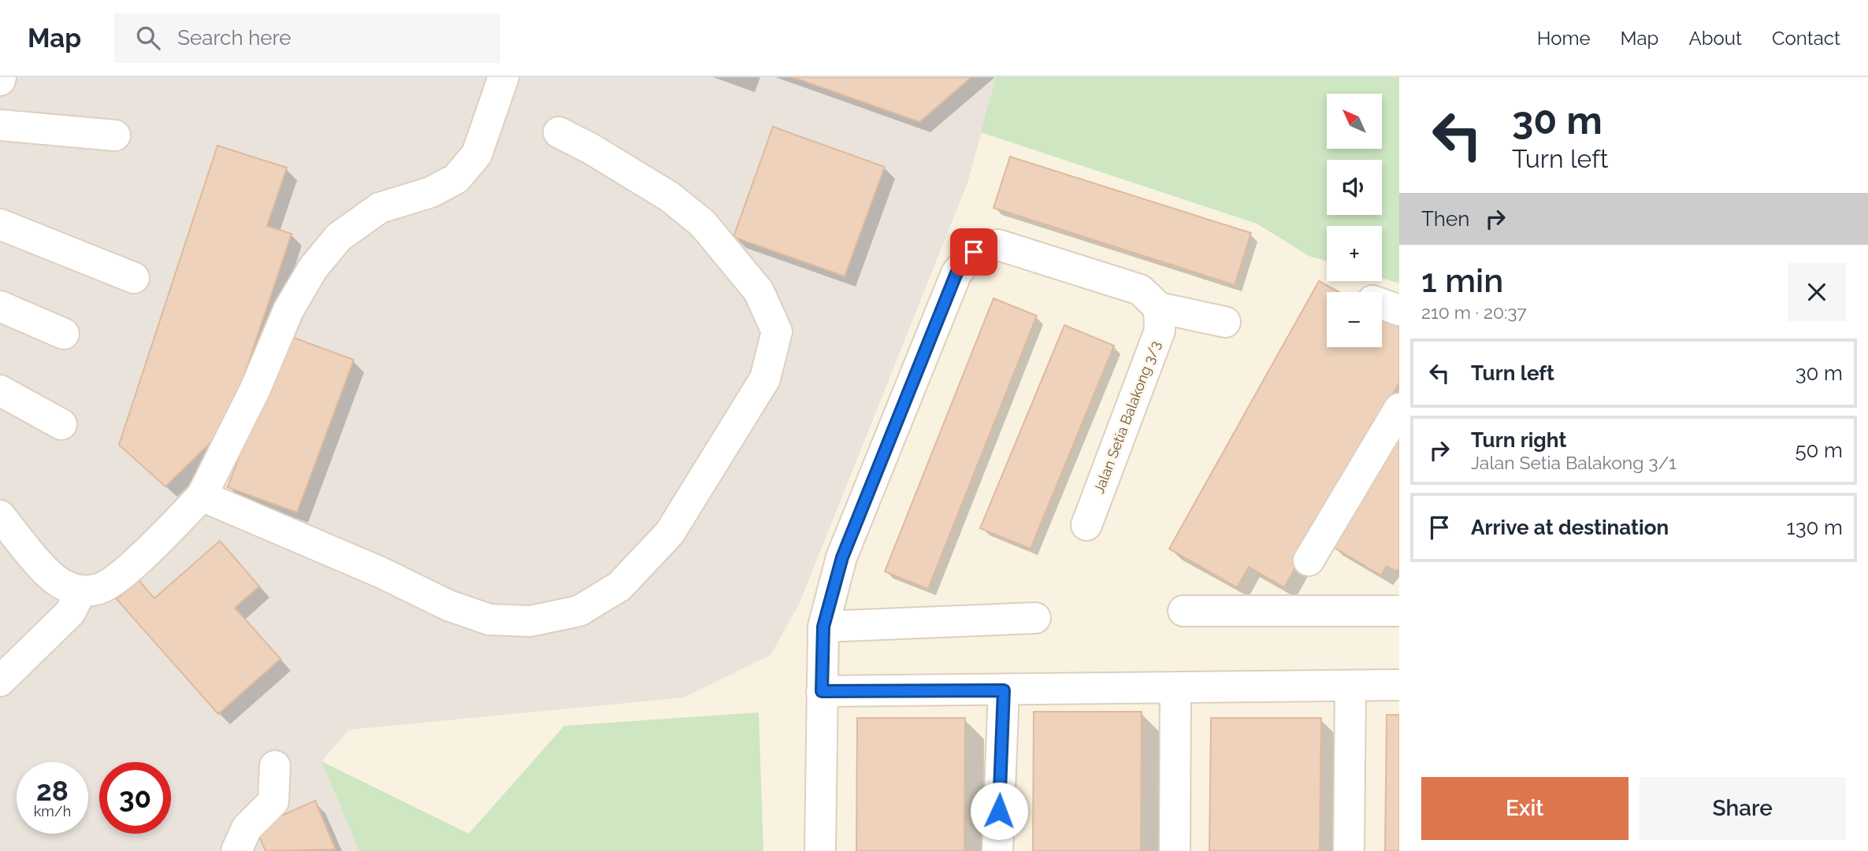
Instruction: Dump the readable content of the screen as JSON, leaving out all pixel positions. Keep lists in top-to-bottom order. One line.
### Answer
{"streets":{"street":["Jalan Setia Balakong 3/3"]},"north":"top left","page":{"header":"Map","search":"Search here","nav":["Home","Map","About","Contact"],"turn":["30 m","Turn left"],"map_buttons":["+","−"],"then":"Then","heading":["1 min","210 m · 20:37"],"list":[{"name":"Turn left","value":"30 m"},{"name":"Turn right","note":"Jalan Setia Balakong 3/1","value":"50 m"},{"name":"Arrive at destination","value":"130 m"}],"speed":"28 km/h","limit":"30","buttons":["Exit","Share"]}}
